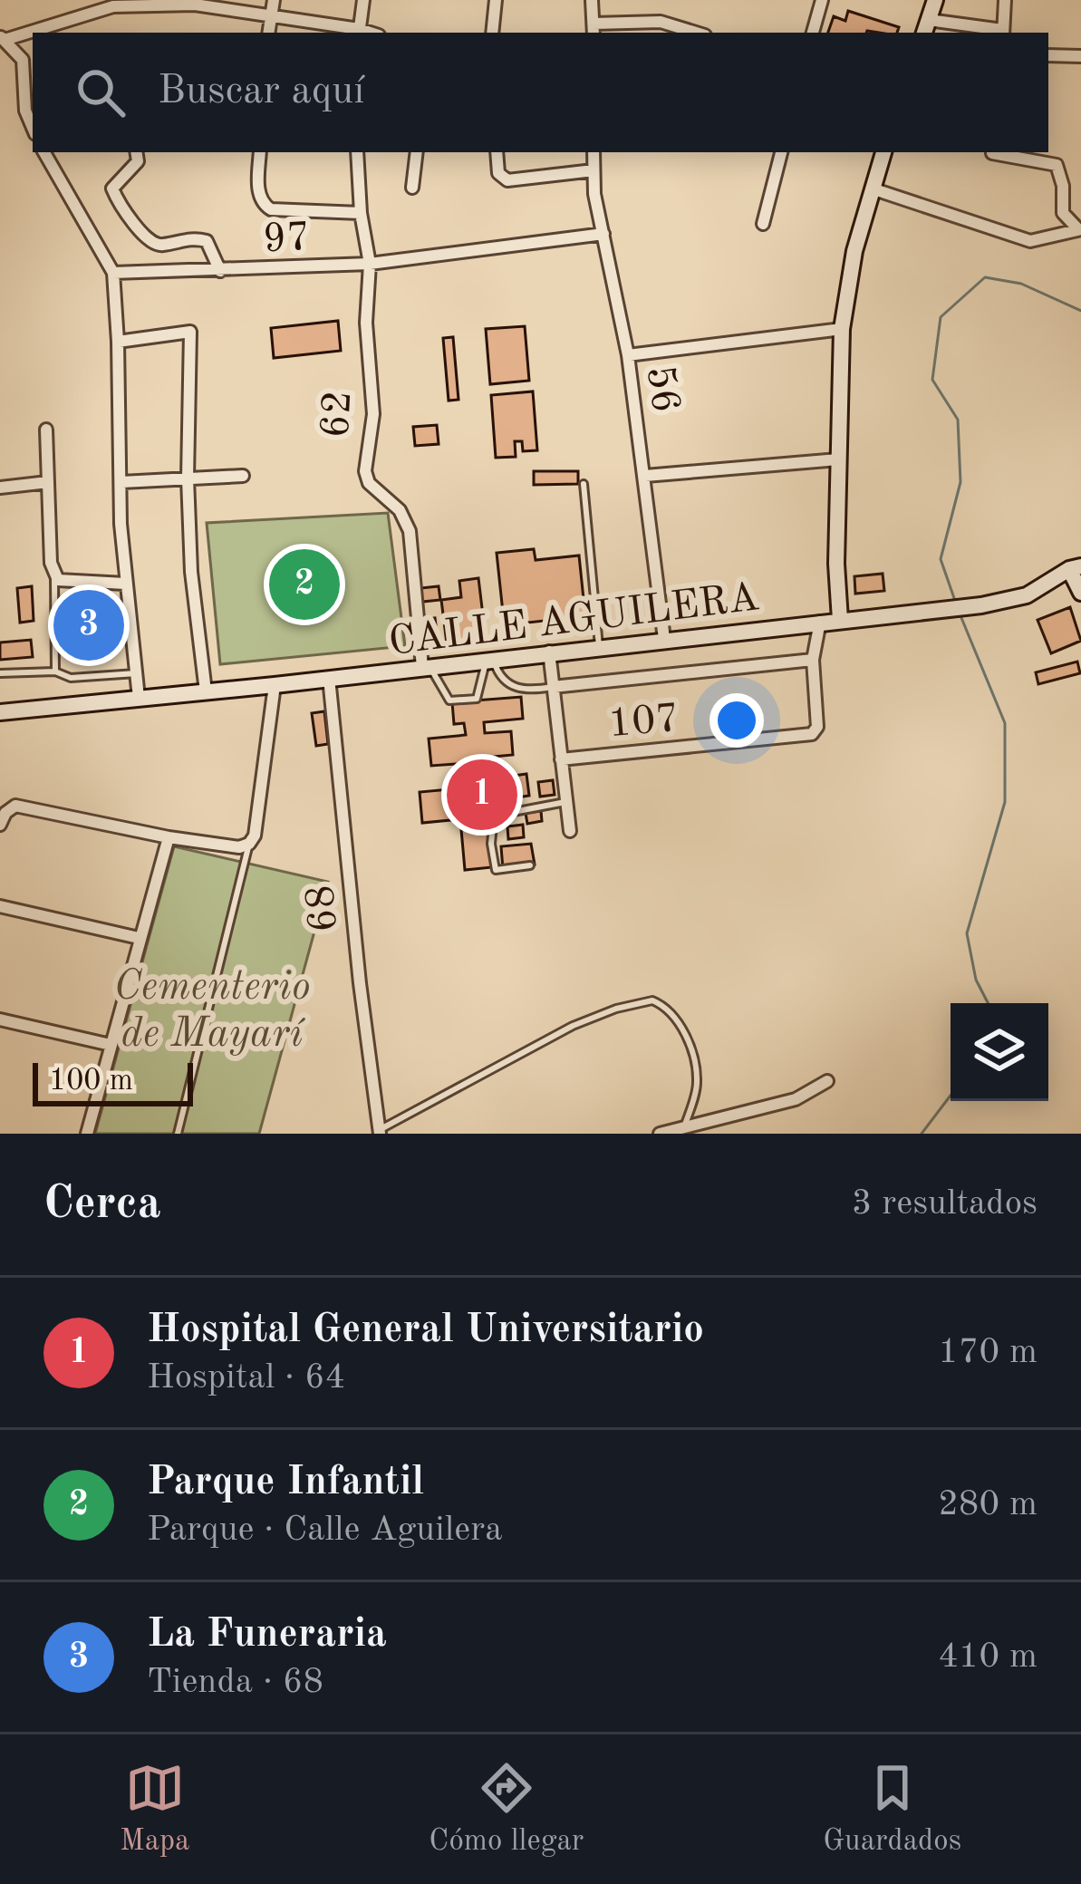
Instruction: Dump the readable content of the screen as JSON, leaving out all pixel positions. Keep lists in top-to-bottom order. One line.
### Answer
{"streets":{"main road":["CALLE AGUILERA"],"street":["97","56","62","107","68"]},"crossings":[["97","56"],["97","62"],["56","CALLE AGUILERA"],["62","CALLE AGUILERA"],["CALLE AGUILERA","107"],["CALLE AGUILERA","68"]],"parks":["Cementerio de Mayarí"],"scale_bar":"100 m","page":{"search":"Buscar aquí","pins":["2","3","1"],"scale":"100 m","heading":["Cerca","3 resultados"],"list":[{"mark":"1","name":"Hospital General Universitario","note":"Hospital · 64","value":"170 m"},{"mark":"2","name":"Parque Infantil","note":"Parque · Calle Aguilera","value":"280 m"},{"mark":"3","name":"La Funeraria","note":"Tienda · 68","value":"410 m"}],"nav":["Mapa","Cómo llegar","Guardados"]}}
